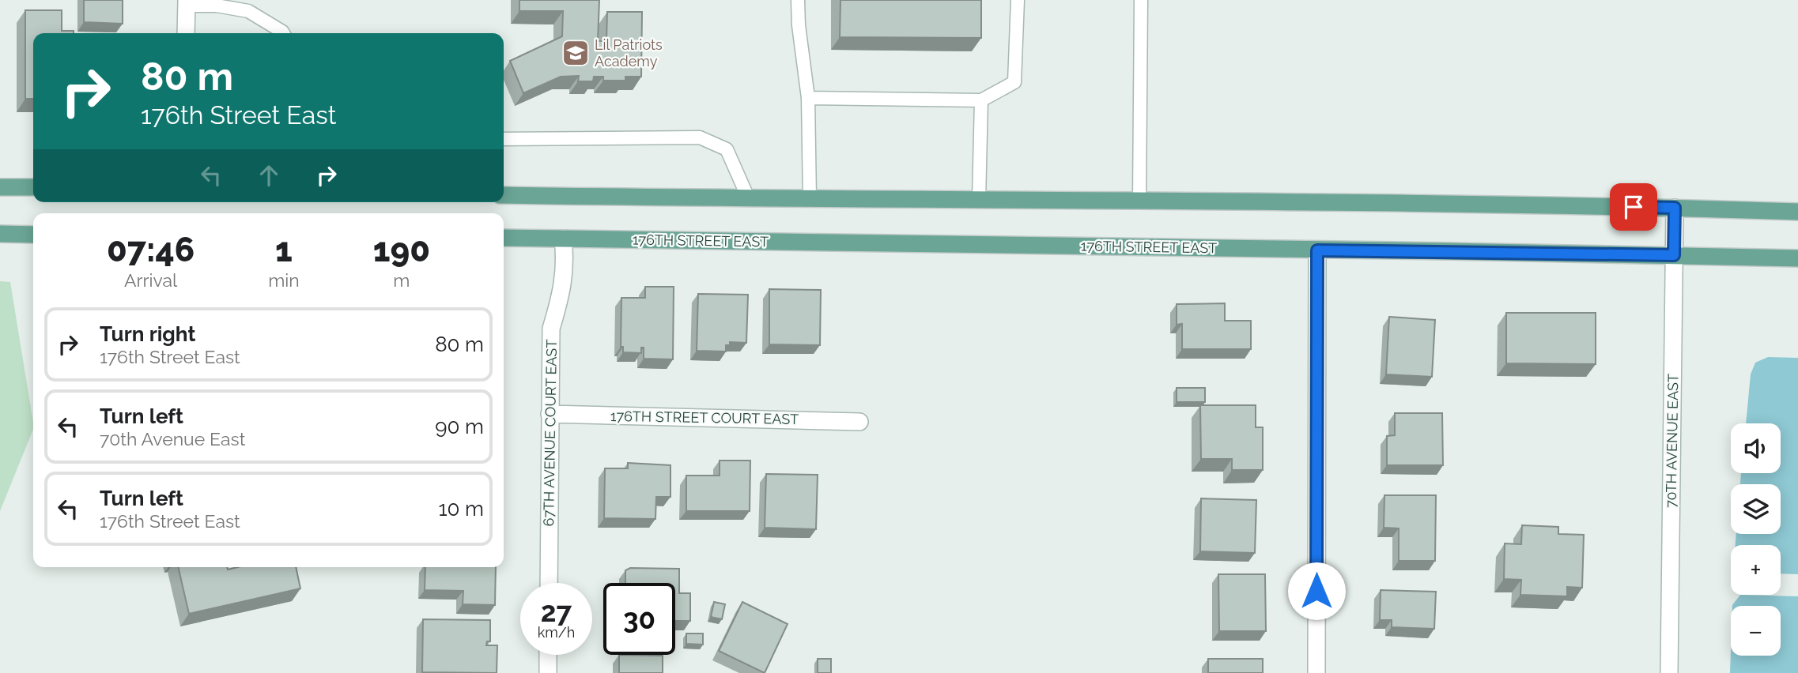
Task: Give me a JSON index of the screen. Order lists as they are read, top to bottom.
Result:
{
  "streets": {
    "main road": ["176TH STREET EAST"],
    "street": ["176TH STREET COURT EAST", "67TH AVENUE COURT EAST", "70TH AVENUE EAST"]
  },
  "crossings": [
    ["176TH STREET EAST", "67TH AVENUE COURT EAST"],
    ["176TH STREET EAST", "70TH AVENUE EAST"],
    ["176TH STREET COURT EAST", "67TH AVENUE COURT EAST"]
  ],
  "places": {
    "school or university": ["Lil Patriots Academy"]
  },
  "page": {
    "turn": ["80 m", "176th Street East"],
    "eta": [
      "07:46",
      "Arrival",
      "1",
      "min",
      "190",
      "m"
    ],
    "list": [
      {
        "name": "Turn right",
        "note": "176th Street East",
        "value": "80 m"
      },
      {
        "name": "Turn left",
        "note": "70th Avenue East",
        "value": "90 m"
      },
      {
        "name": "Turn left",
        "note": "176th Street East",
        "value": "10 m"
      }
    ],
    "map_buttons": ["+", "−"],
    "speed": "27 km/h",
    "limit": "30"
  }
}
